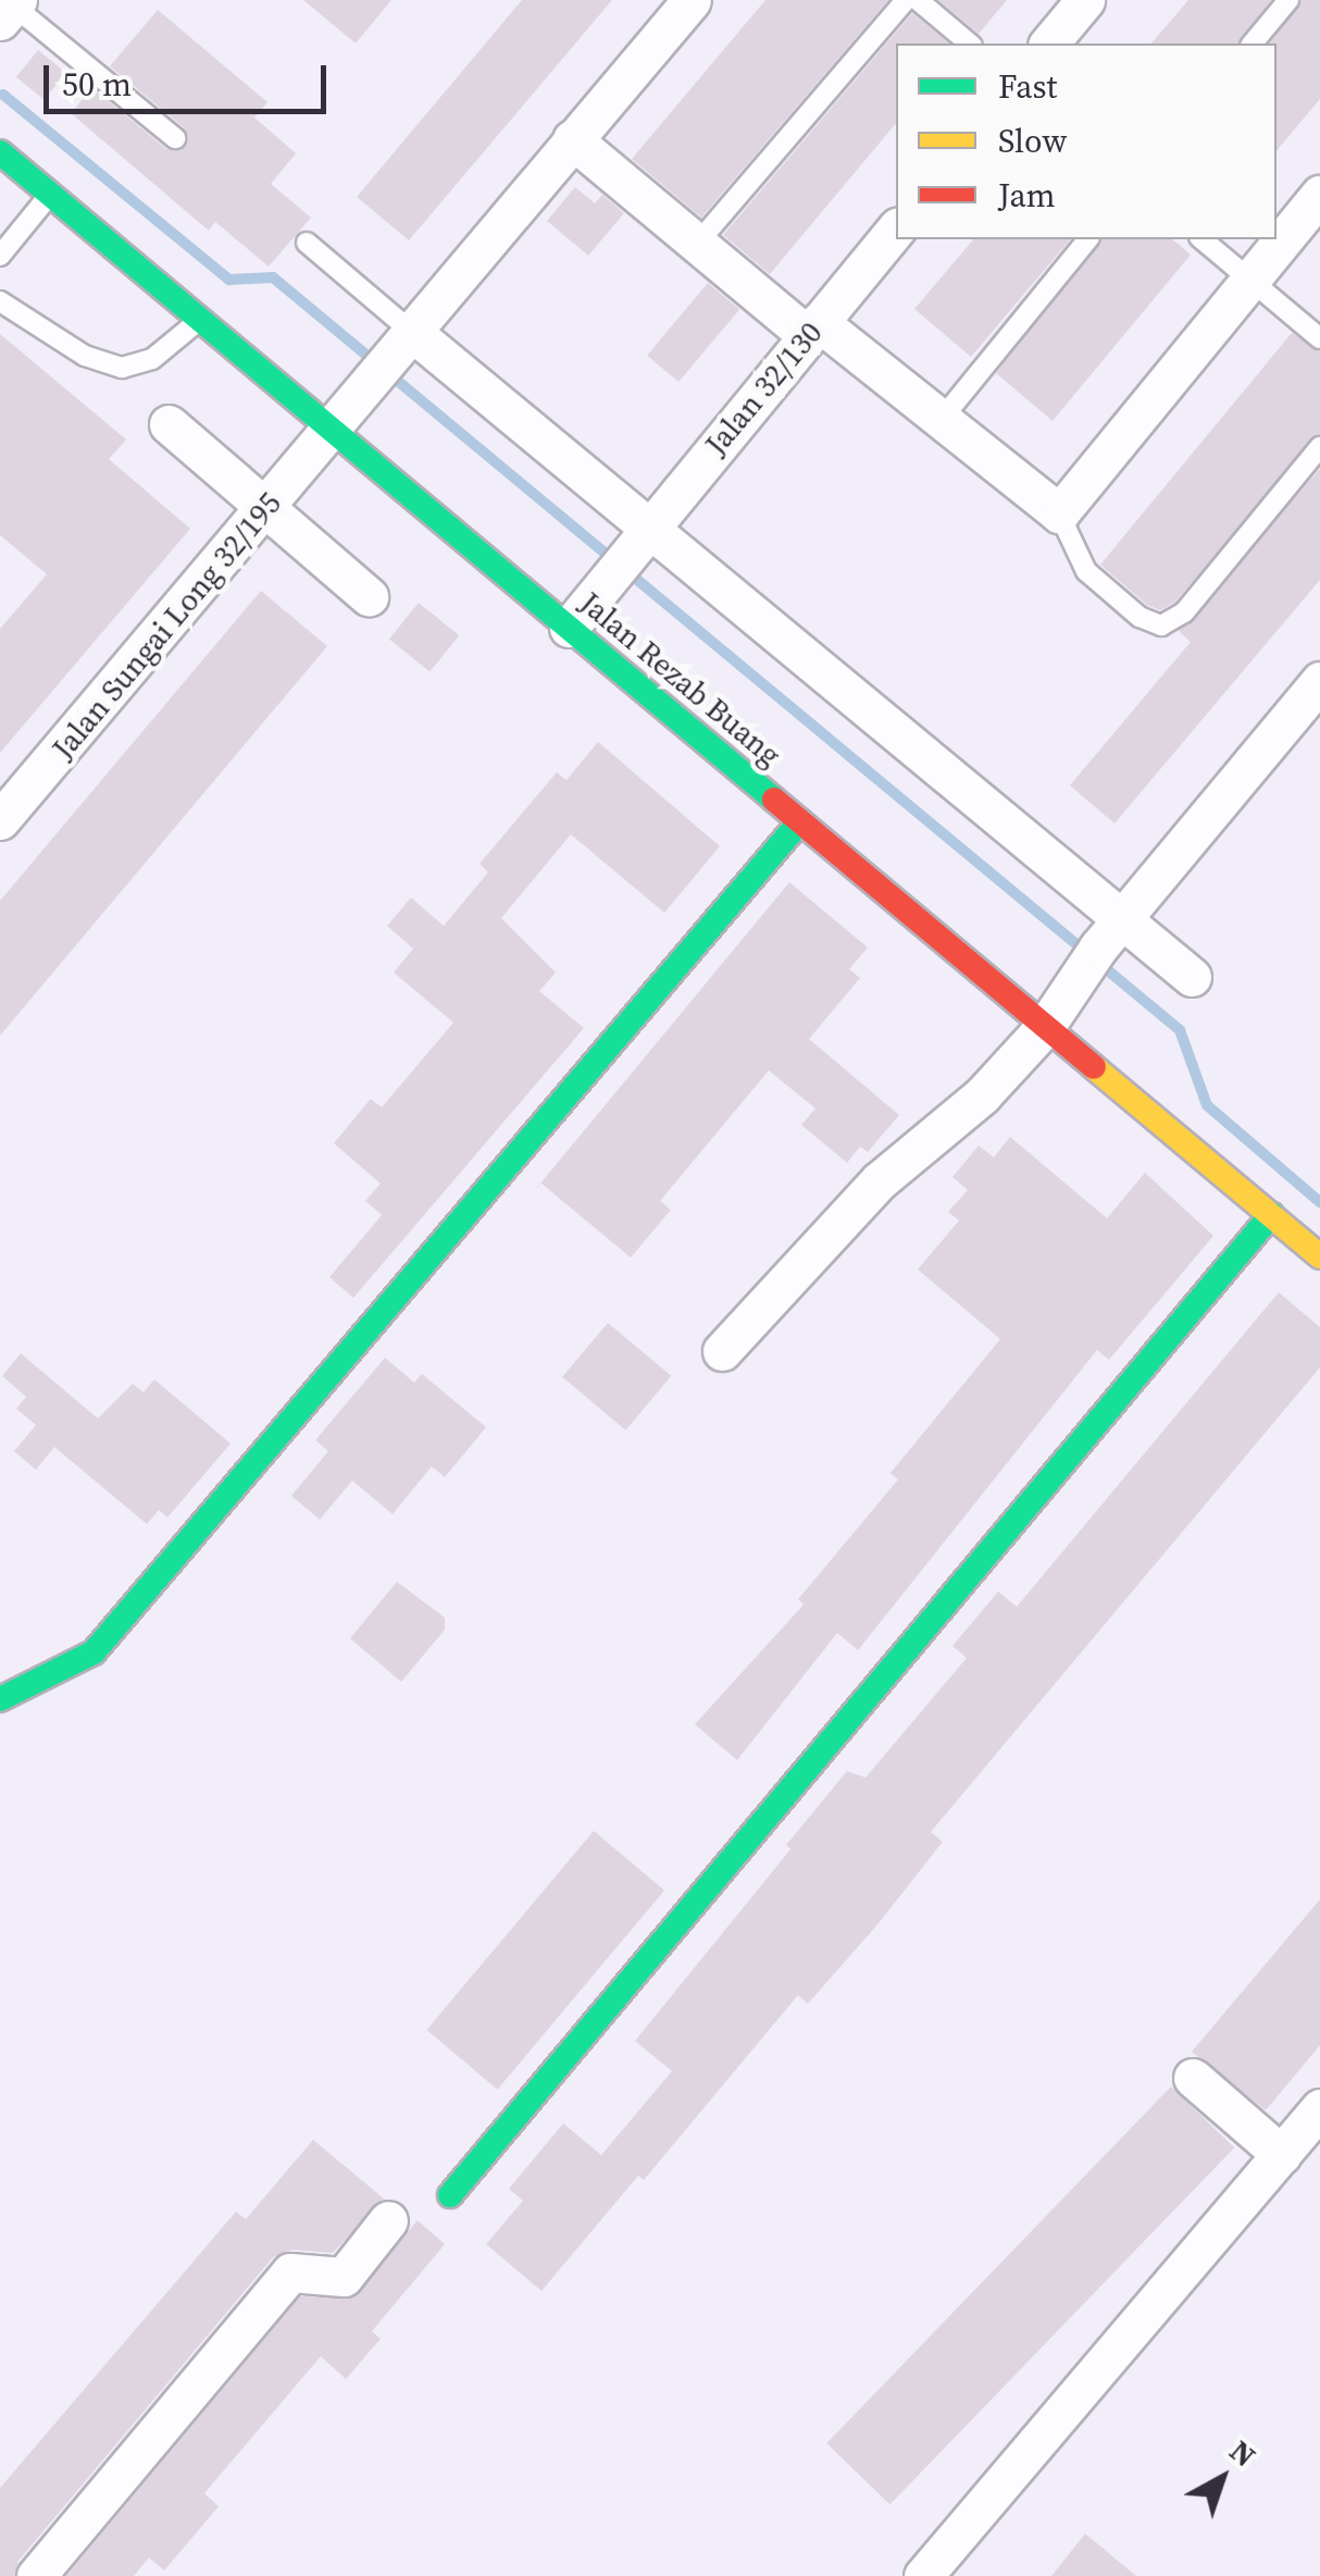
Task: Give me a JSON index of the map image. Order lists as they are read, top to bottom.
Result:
{
  "streets": {
    "street": ["Jalan 32/130", "Jalan Sungai Long 32/195", "Jalan Rezab Buang"]
  },
  "crossings": [
    ["Jalan 32/130", "Jalan Rezab Buang"],
    ["Jalan Sungai Long 32/195", "Jalan Rezab Buang"]
  ],
  "legend": ["Fast", "Slow", "Jam"],
  "scale_bar": "50 m",
  "north": "top right"
}
